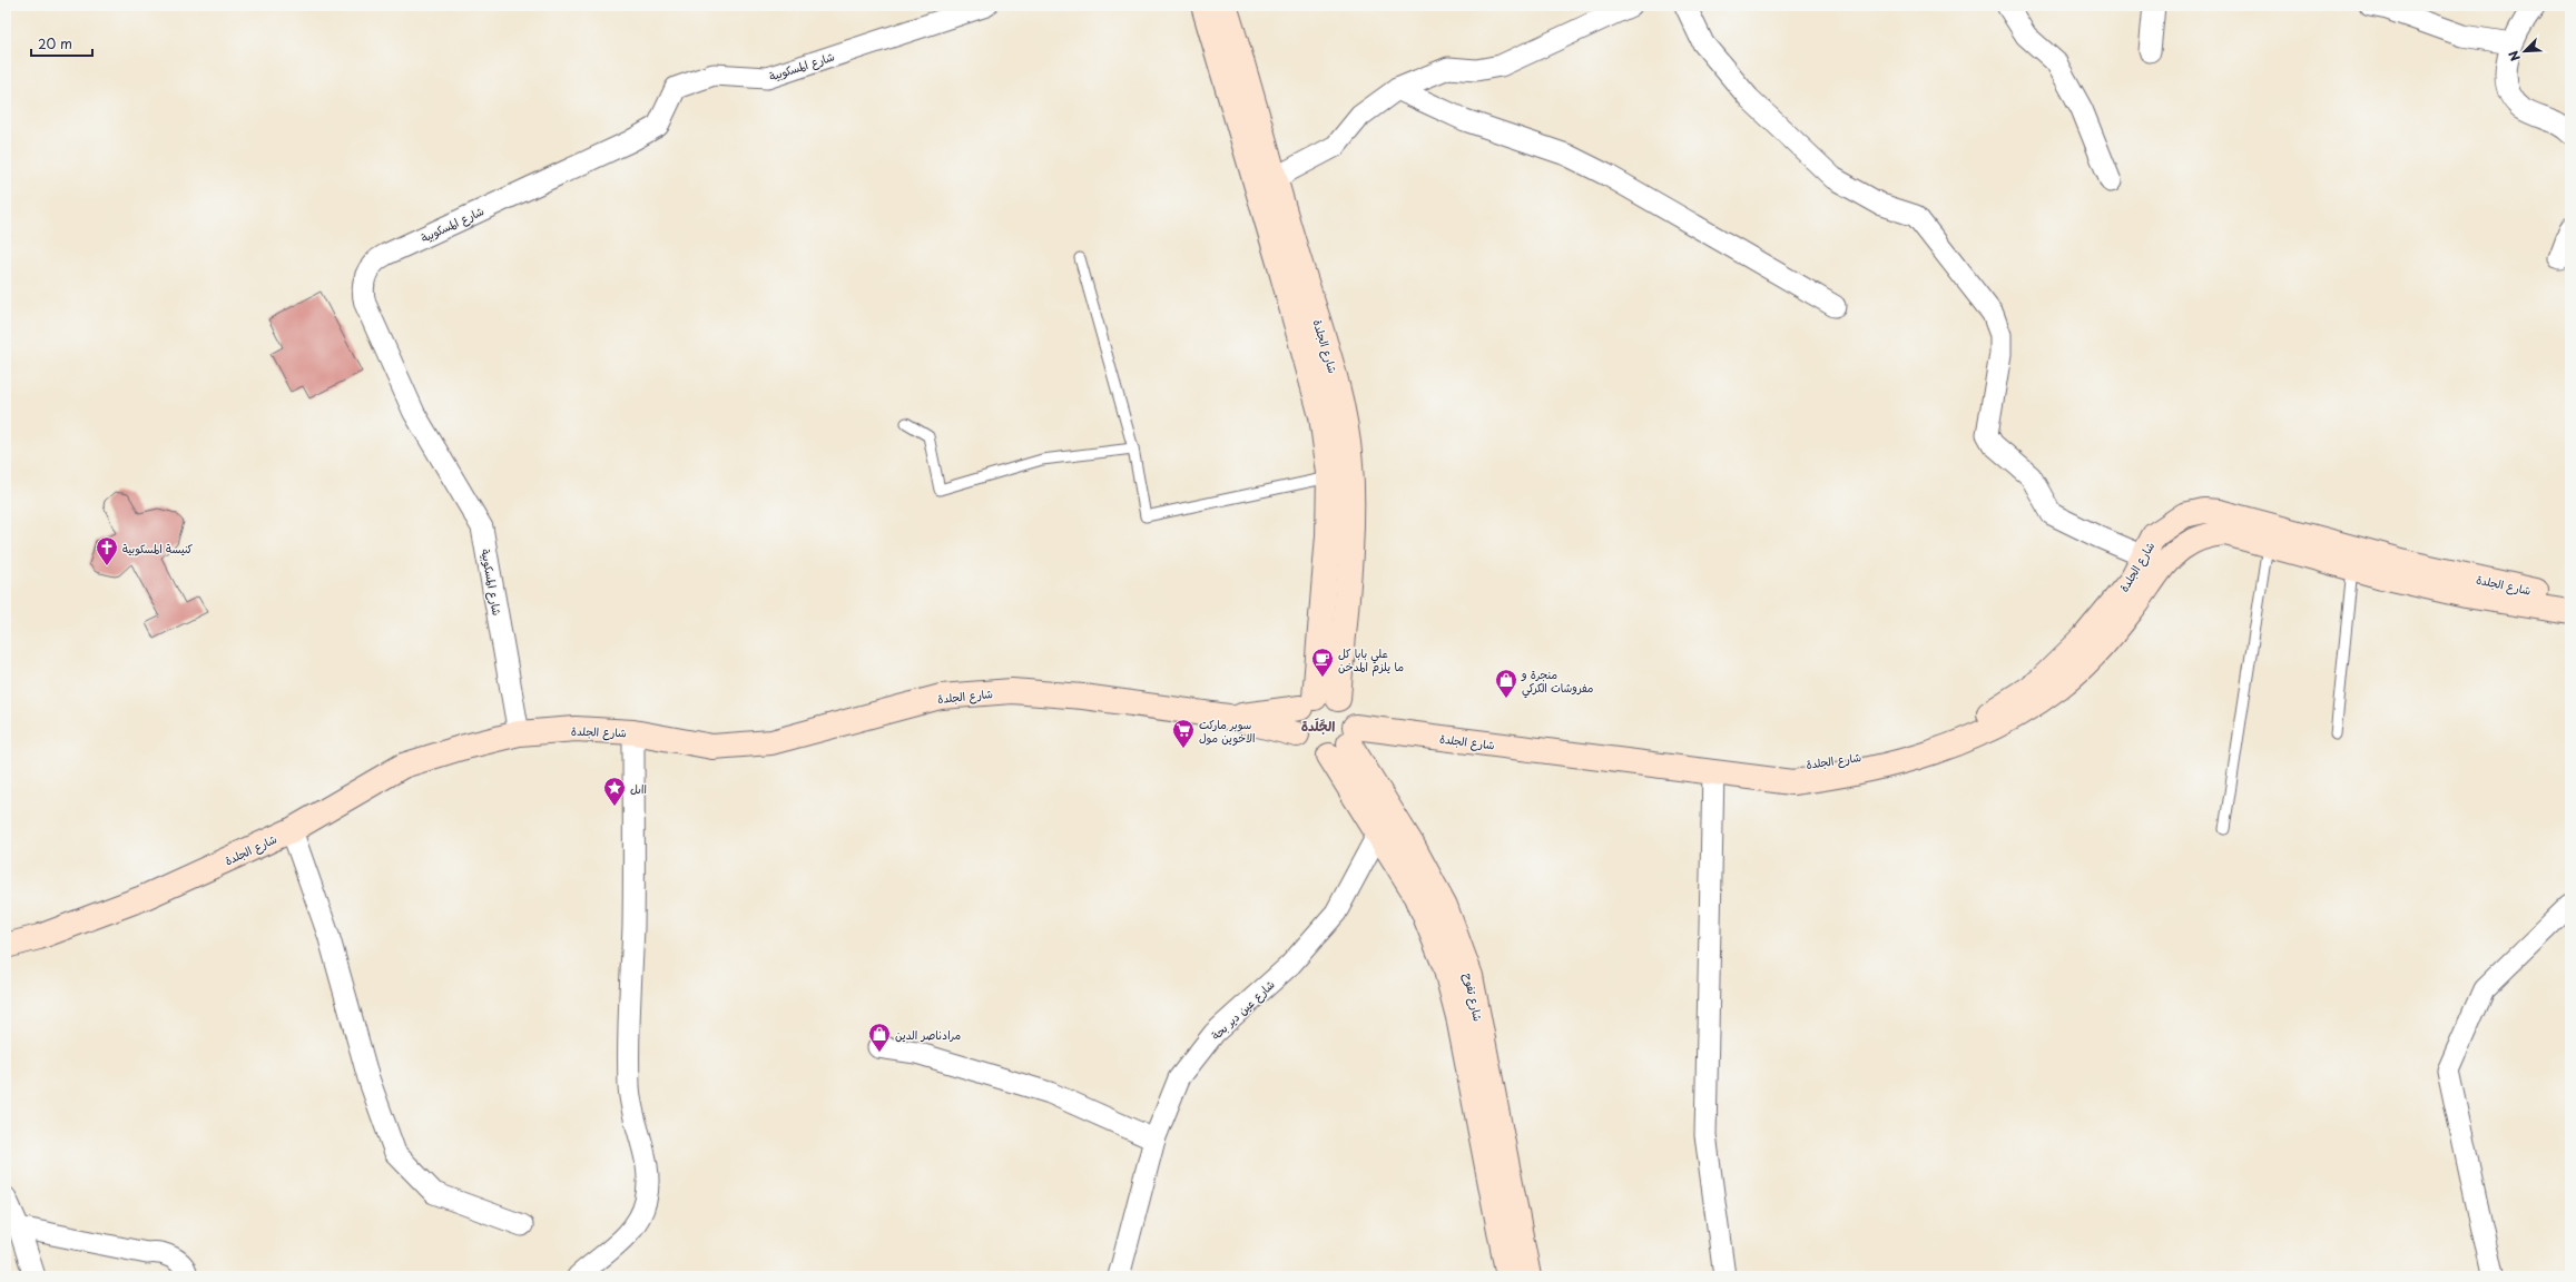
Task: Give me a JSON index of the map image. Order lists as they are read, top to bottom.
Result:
{
  "streets": {
    "street": [
      "شارع المسكوبية",
      "شارع الجلدة",
      "شارع تفوح",
      "شارع عين دير بحة"
    ]
  },
  "crossings": [
    ["شارع المسكوبية", "شارع الجلدة"],
    ["شارع الجلدة", "شارع تفوح"],
    ["شارع تفوح", "شارع عين دير بحة"]
  ],
  "districts": ["الجًلَدة"],
  "places": {
    "church": ["كنيسة المسكوبية"],
    "cafe": ["علي بابا كل ما يلزم المدخن"],
    "shop": ["منجرة و مفروشات الكركي", "مرادناصر الدين"],
    "supermarket": ["سوبر ماركت الاخوين مول"],
    "place": ["ااىل"]
  },
  "scale_bar": "20 m",
  "north": "bottom left"
}
